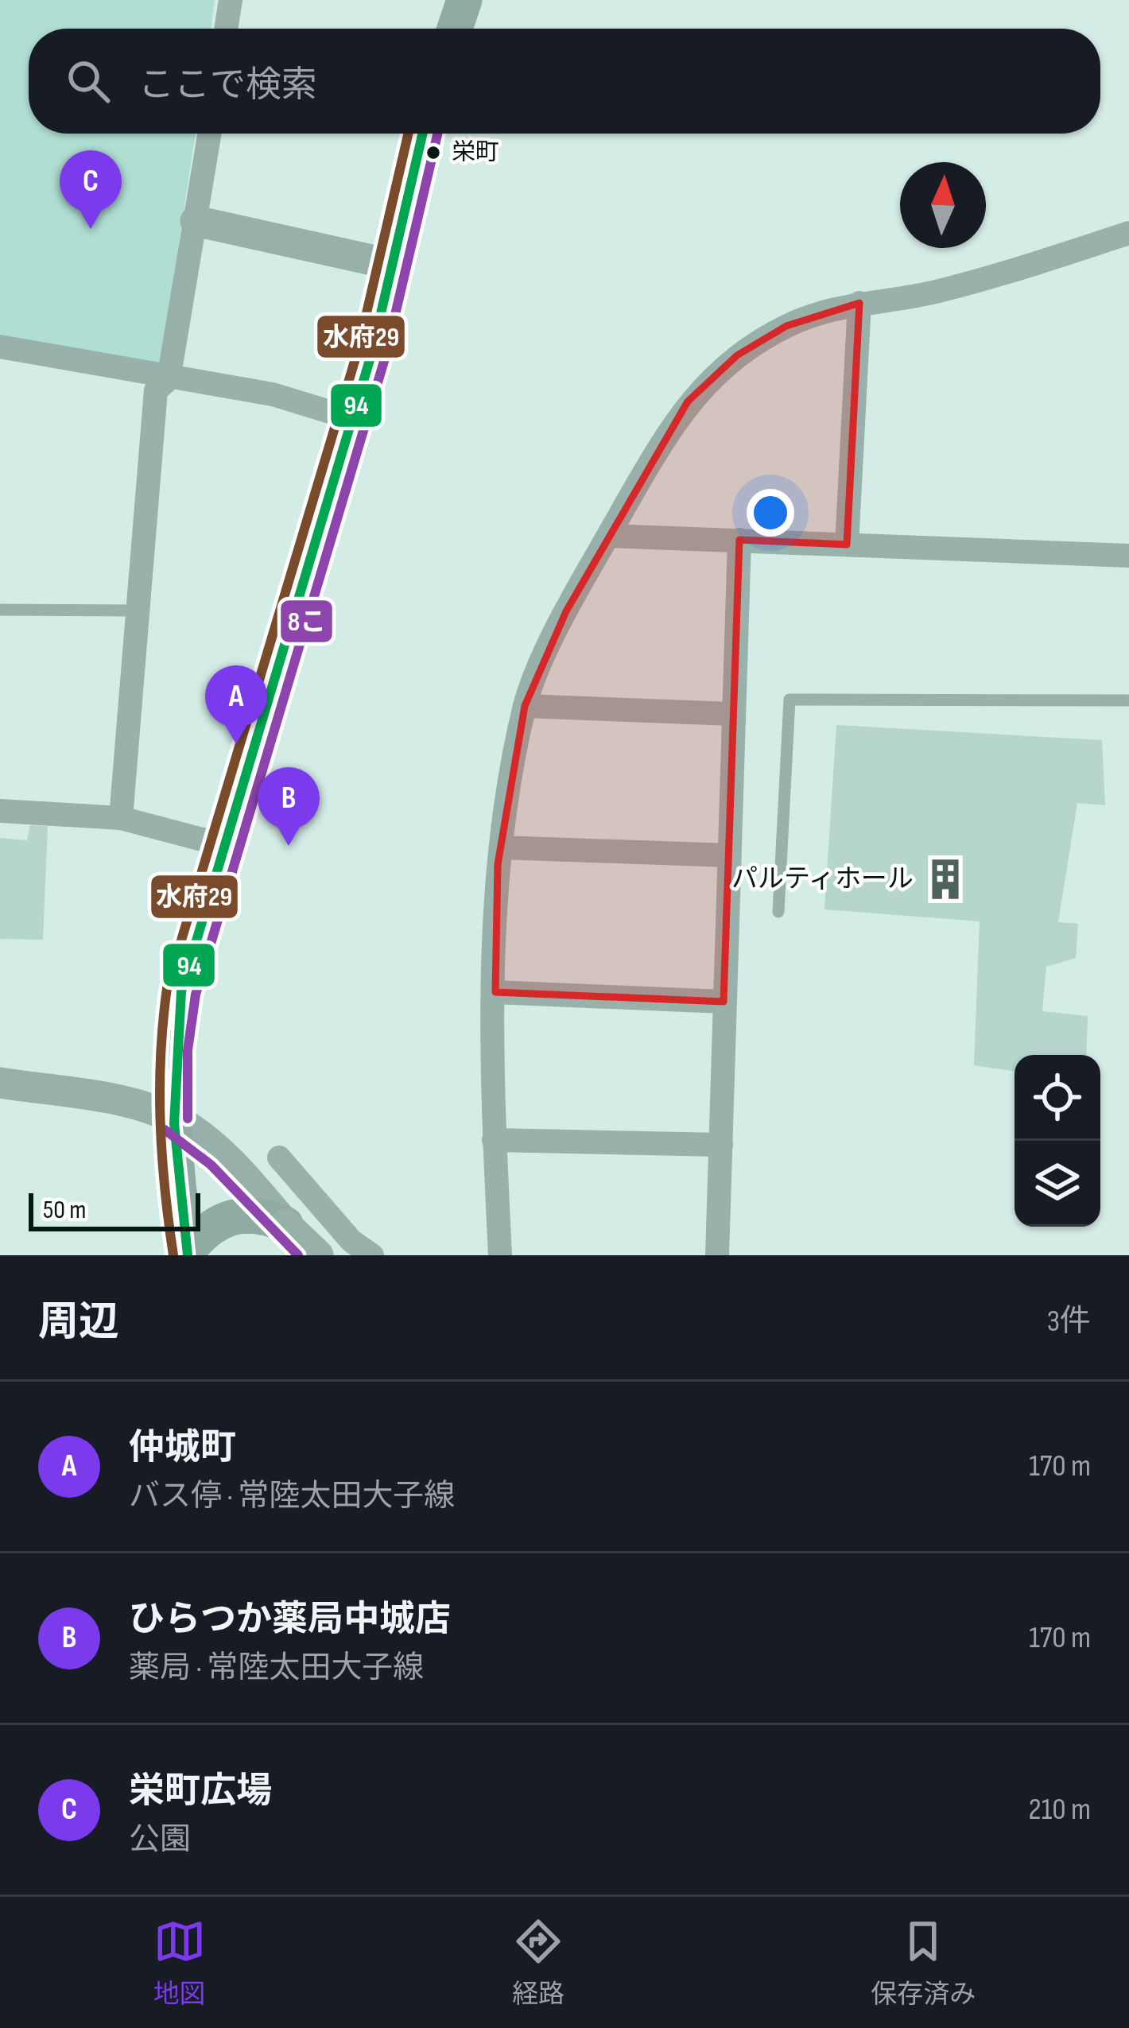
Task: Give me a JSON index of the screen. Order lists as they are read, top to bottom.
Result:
{
  "places": {
    "other": ["栄町"],
    "building": ["パルティホール"]
  },
  "lines": ["transit line 94", "transit line 8こ", "transit line 水府29"],
  "scale_bar": "50 m",
  "north": "top",
  "page": {
    "search": "ここで検索",
    "pins": ["C", "A", "B"],
    "scale": "50 m",
    "heading": ["周辺", "3件"],
    "list": [
      {
        "mark": "A",
        "name": "仲城町",
        "note": "バス停 · 常陸太田大子線",
        "value": "170 m"
      },
      {
        "mark": "B",
        "name": "ひらつか薬局中城店",
        "note": "薬局 · 常陸太田大子線",
        "value": "170 m"
      },
      {
        "mark": "C",
        "name": "栄町広場",
        "note": "公園",
        "value": "210 m"
      }
    ],
    "nav": ["地図", "経路", "保存済み"]
  }
}
